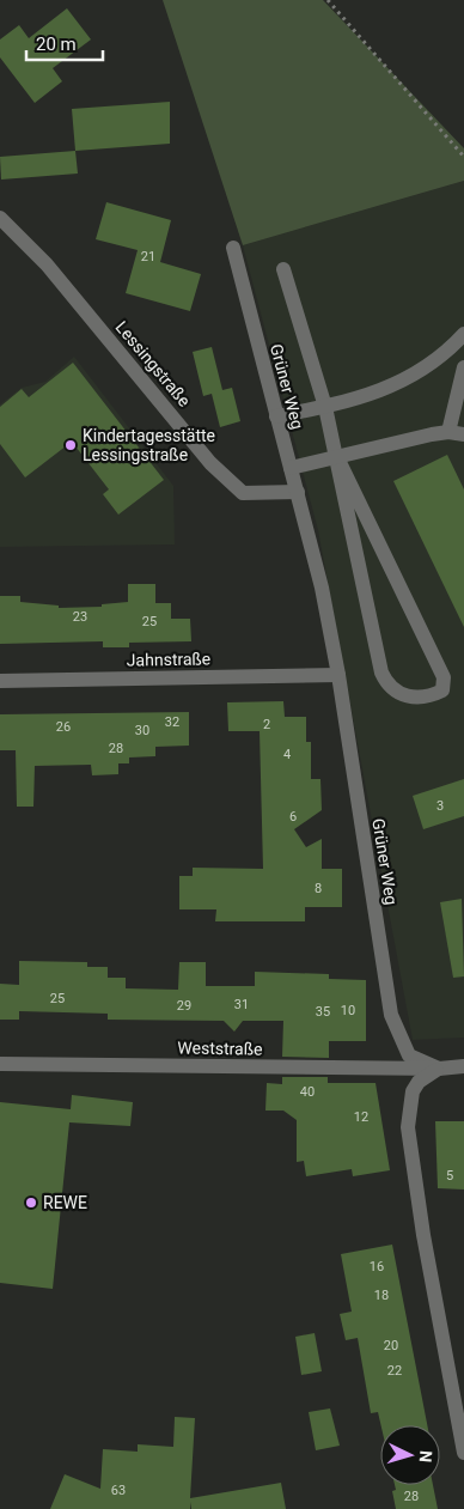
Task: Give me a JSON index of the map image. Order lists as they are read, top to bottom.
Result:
{
  "streets": {
    "street": [
      "Lessingstraße",
      "Grüner Weg",
      "Jahnstraße",
      "Weststraße"
    ]
  },
  "crossings": [
    ["Lessingstraße", "Grüner Weg"],
    ["Grüner Weg", "Jahnstraße"],
    ["Grüner Weg", "Weststraße"]
  ],
  "places": ["Kindertagesstätte Lessingstraße", "REWE"],
  "house_numbers": [
    "21",
    "23",
    "25",
    "32",
    "2",
    "26",
    "30",
    "28",
    "4",
    "3",
    "6",
    "8",
    "25",
    "31",
    "29",
    "10",
    "35",
    "40",
    "12",
    "5",
    "16",
    "18",
    "20",
    "22",
    "63",
    "28"
  ],
  "scale_bar": "20 m",
  "north": "right"
}
